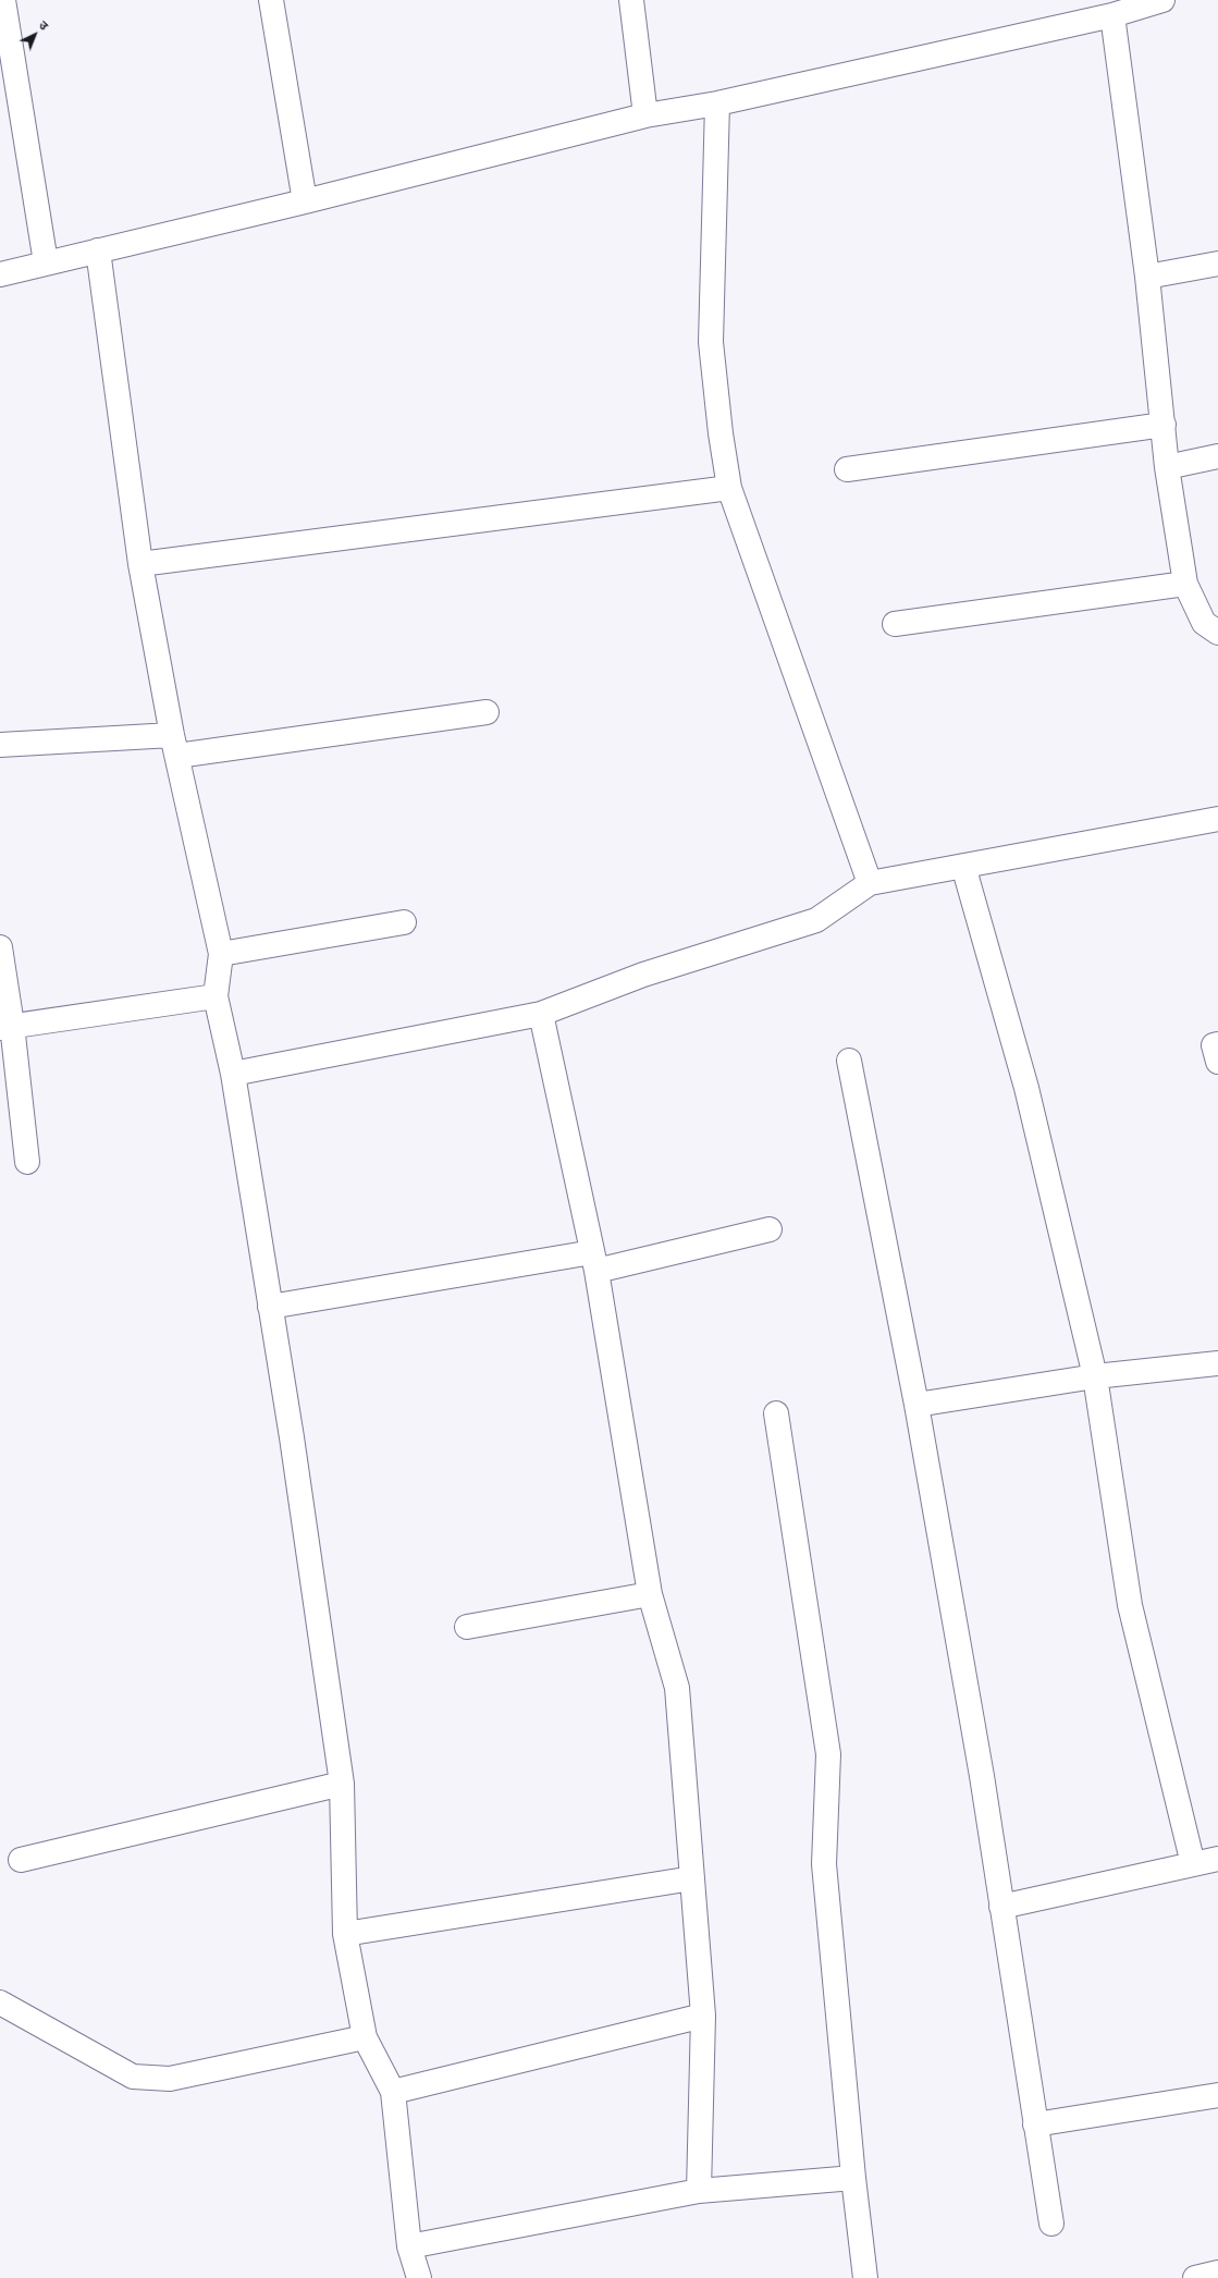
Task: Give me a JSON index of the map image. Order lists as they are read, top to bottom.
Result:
{
  "north": "top right"
}
